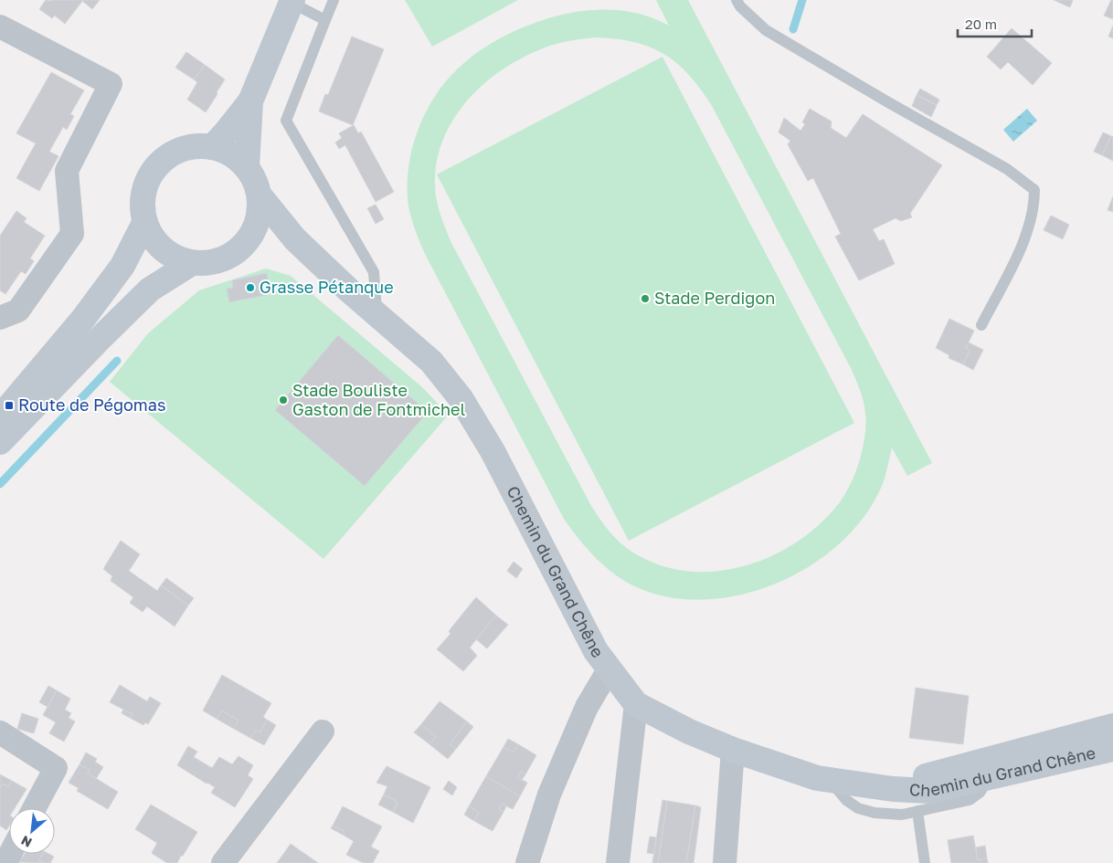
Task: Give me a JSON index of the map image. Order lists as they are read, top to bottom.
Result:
{
  "streets": {
    "main road": ["Chemin du Grand Chêne"]
  },
  "places": {
    "other": ["Grasse Pétanque", "Stade Perdigon", "Stade Bouliste Gaston de Fontmichel"],
    "transit": ["Route de Pégomas"]
  },
  "scale_bar": "20 m",
  "north": "bottom left"
}
